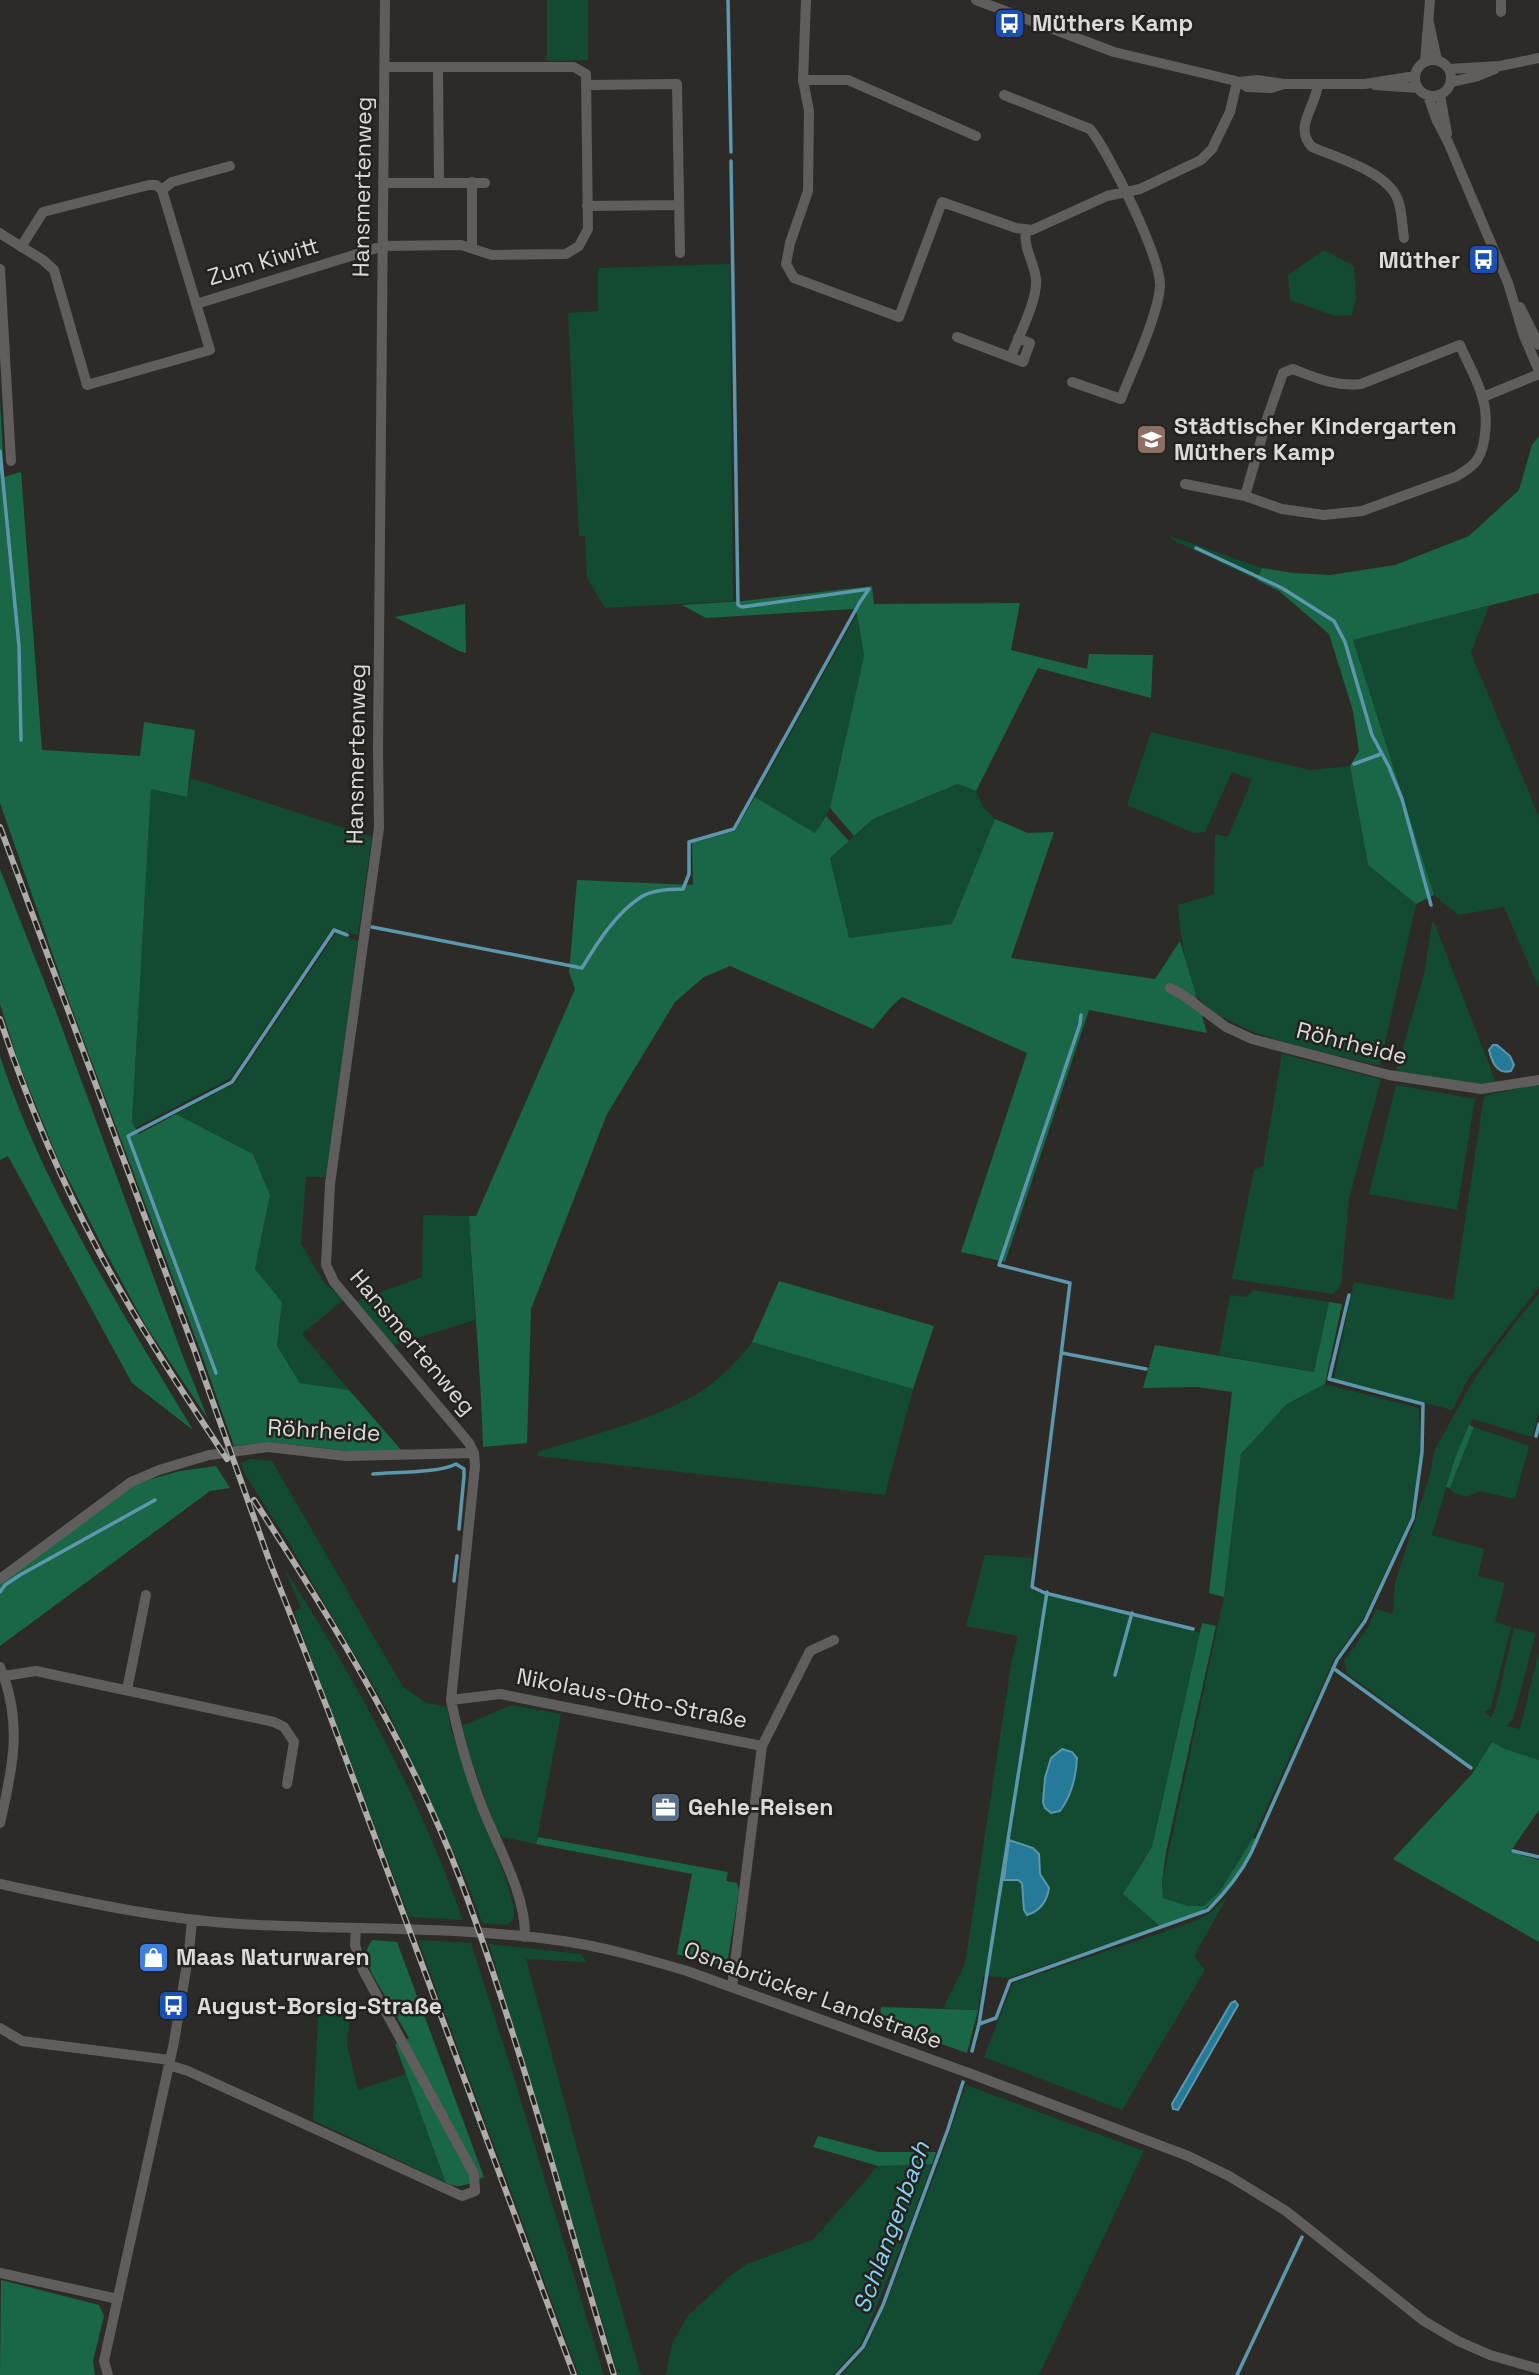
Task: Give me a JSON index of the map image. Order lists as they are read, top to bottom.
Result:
{
  "streets": {
    "street": [
      "Hansmertenweg",
      "Zum Kiwitt",
      "Röhrheide",
      "Nikolaus-Otto-Straße",
      "Osnabrücker Landstraße"
    ]
  },
  "crossings": [
    ["Hansmertenweg", "Zum Kiwitt"],
    ["Hansmertenweg", "Röhrheide"],
    ["Nikolaus-Otto-Straße", "Osnabrücker Landstraße"]
  ],
  "water": ["Schlangenbach"],
  "places": {
    "bus stop": ["Müthers Kamp", "Müther", "August-Borsig-Straße"],
    "school or university": ["Städtischer Kindergarten Müthers Kamp"],
    "office": ["Gehle-Reisen"],
    "shop": ["Maas Naturwaren"]
  }
}
